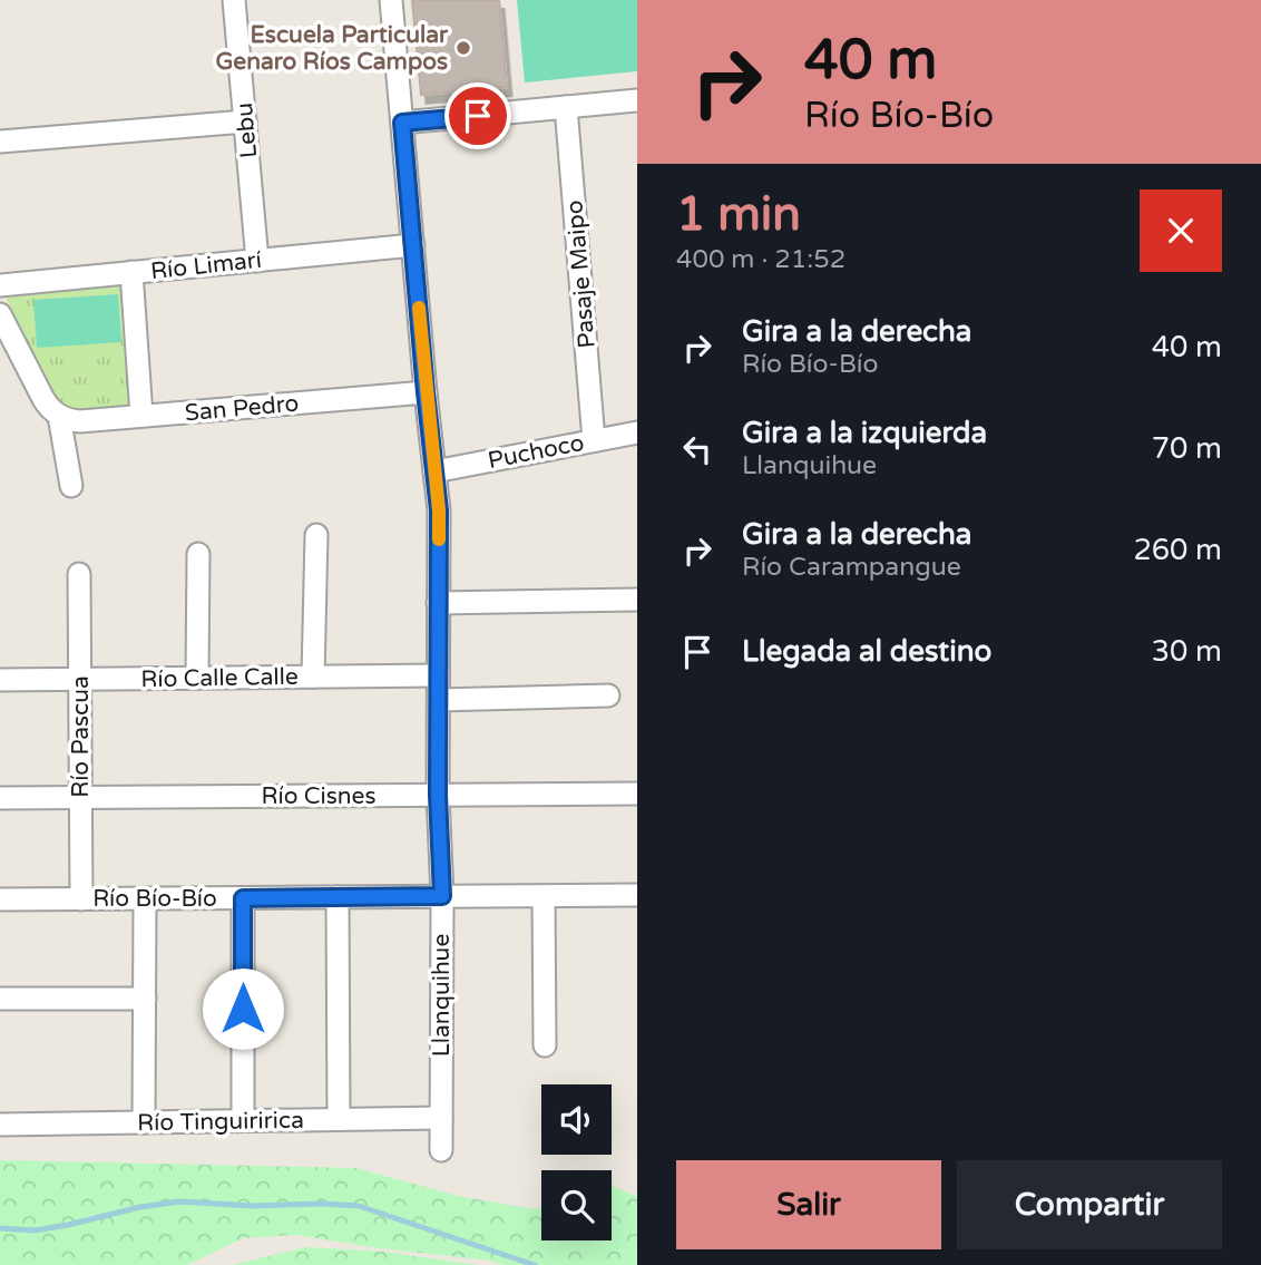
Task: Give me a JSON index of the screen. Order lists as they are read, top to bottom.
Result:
{
  "streets": {
    "street": [
      "Lebu",
      "Río Limarí",
      "Pasaje Maipo",
      "San Pedro",
      "Puchoco",
      "Río Calle Calle",
      "Río Pascua",
      "Río Cisnes",
      "Río Bío-Bío",
      "Llanquihue",
      "Río Tinguiririca"
    ]
  },
  "crossings": [
    ["Lebu", "Río Limarí"],
    ["Río Limarí", "Llanquihue"],
    ["Pasaje Maipo", "Puchoco"],
    ["San Pedro", "Llanquihue"],
    ["Puchoco", "Llanquihue"],
    ["Río Calle Calle", "Río Pascua"],
    ["Río Calle Calle", "Llanquihue"],
    ["Río Pascua", "Río Cisnes"],
    ["Río Pascua", "Río Bío-Bío"],
    ["Río Cisnes", "Llanquihue"],
    ["Río Bío-Bío", "Llanquihue"],
    ["Llanquihue", "Río Tinguiririca"]
  ],
  "places": ["Escuela Particular Genaro Ríos Campos"],
  "page": {
    "turn": ["40 m", "Río Bío-Bío"],
    "heading": ["1 min", "400 m · 21:52"],
    "list": [
      {
        "name": "Gira a la derecha",
        "note": "Río Bío-Bío",
        "value": "40 m"
      },
      {
        "name": "Gira a la izquierda",
        "note": "Llanquihue",
        "value": "70 m"
      },
      {
        "name": "Gira a la derecha",
        "note": "Río Carampangue",
        "value": "260 m"
      },
      {
        "name": "Llegada al destino",
        "value": "30 m"
      }
    ],
    "buttons": ["Salir", "Compartir"]
  }
}
